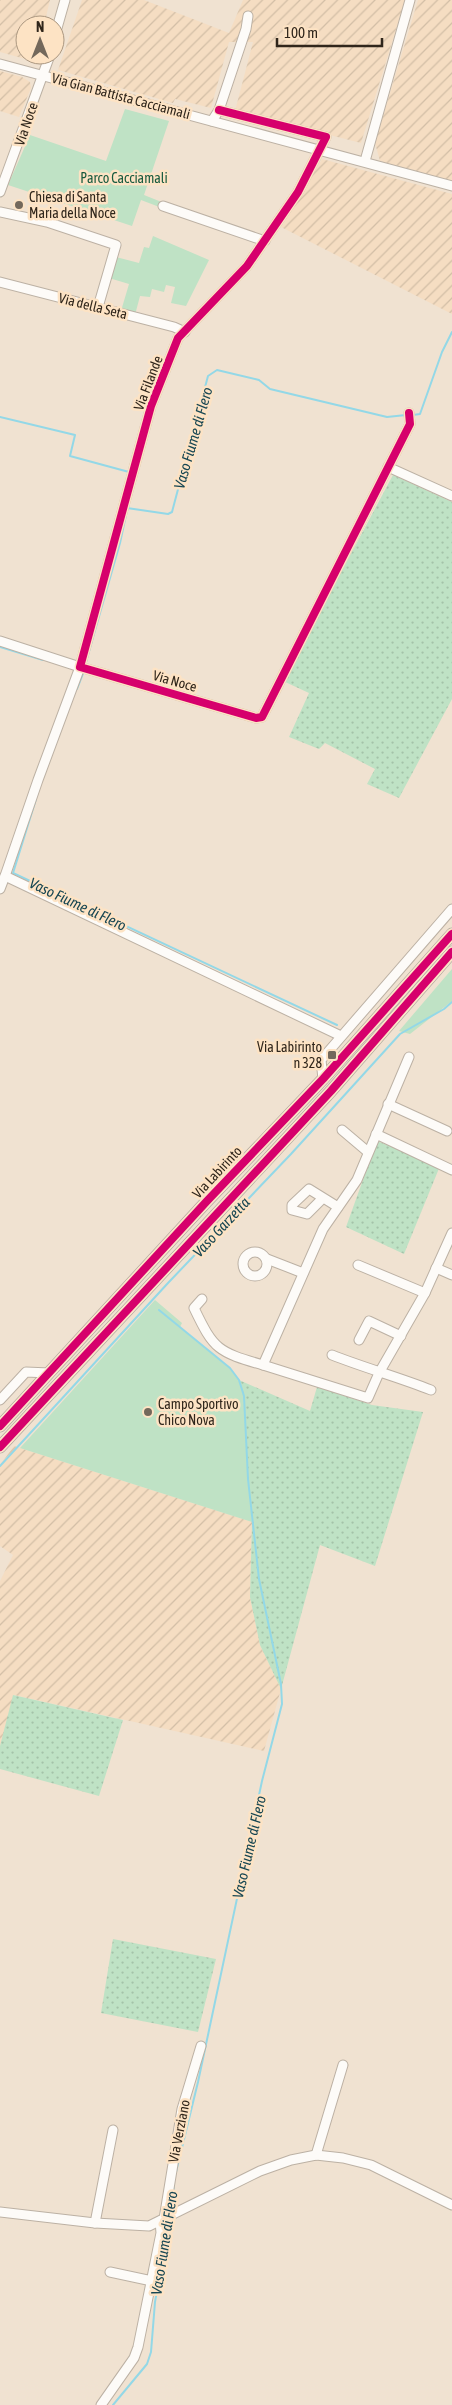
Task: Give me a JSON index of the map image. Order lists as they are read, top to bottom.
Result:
{
  "streets": {
    "street": [
      "Via Gian Battista Cacciamali",
      "Via Noce",
      "Via della Seta",
      "Via Filande",
      "Via Labirinto",
      "Via Verziano"
    ]
  },
  "crossings": [
    ["Via Gian Battista Cacciamali", "Via Noce"],
    ["Via Gian Battista Cacciamali", "Via Filande"],
    ["Via Noce", "Via Filande"],
    ["Via della Seta", "Via Filande"]
  ],
  "water": ["Vaso Fiume di Flero", "Vaso Garzetta"],
  "parks": ["Parco Cacciamali"],
  "places": {
    "other": ["Chiesa di Santa Maria della Noce", "Campo Sportivo Chico Nova"],
    "transit": ["Via Labirinto n 328"]
  },
  "scale_bar": "100 m",
  "north": "top"
}
